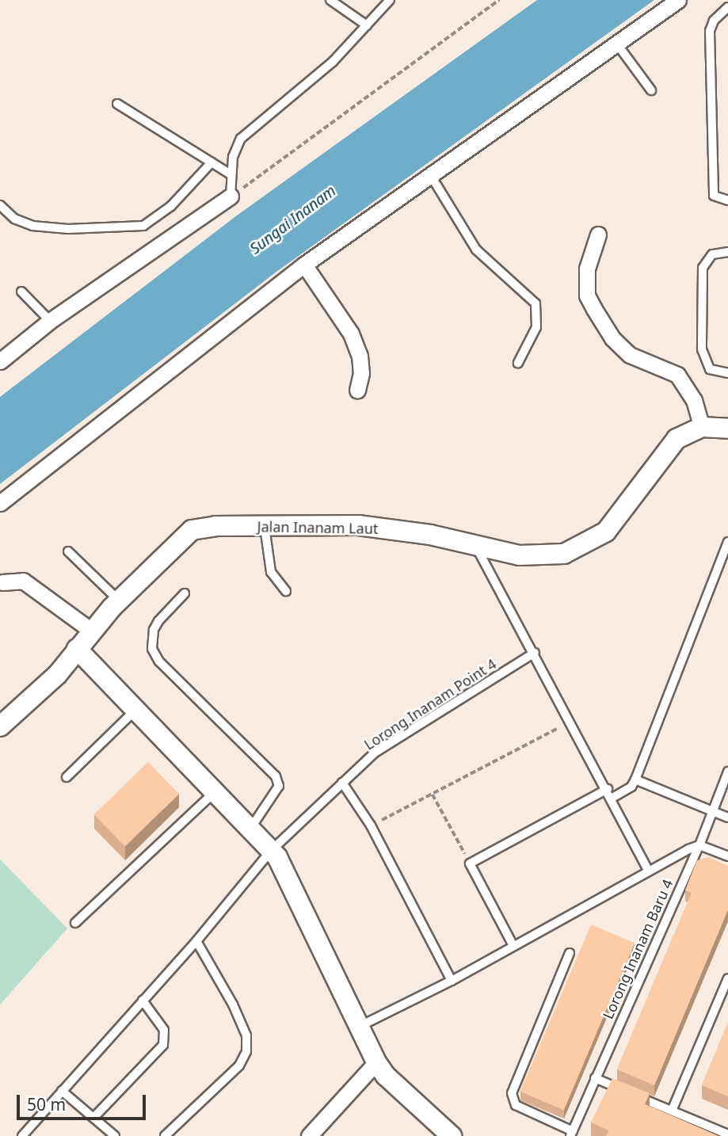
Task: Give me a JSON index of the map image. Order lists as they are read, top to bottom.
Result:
{
  "streets": {
    "street": ["Jalan Inanam Laut"],
    "lane": ["Lorong Inanam Point 4", "Lorong Inanam Baru 4"]
  },
  "water": ["Sungai Inanam"],
  "scale_bar": "50 m"
}
